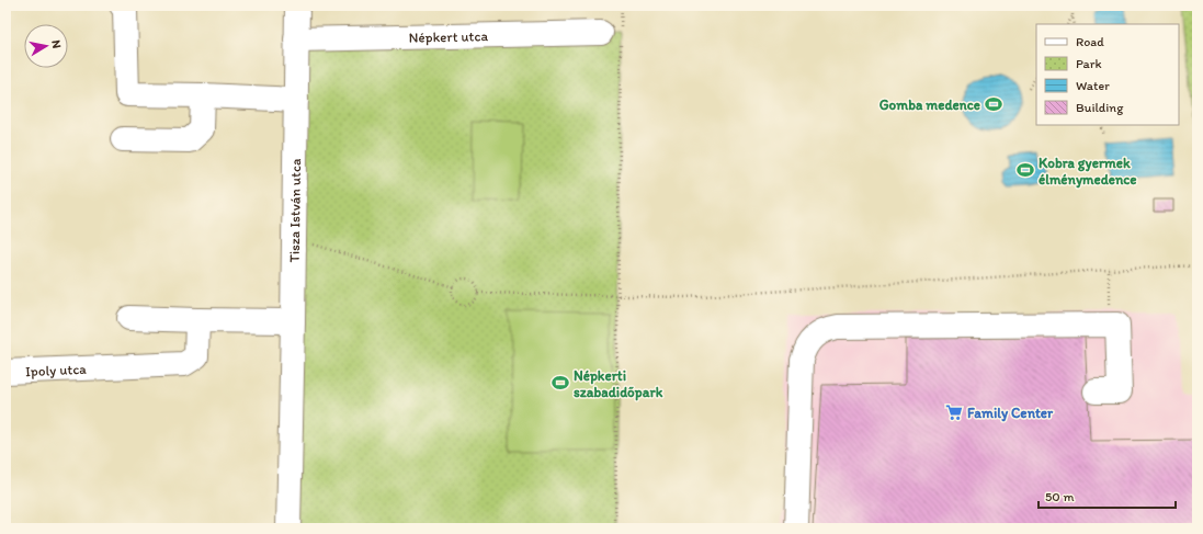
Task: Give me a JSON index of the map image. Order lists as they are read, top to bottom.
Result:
{
  "streets": {
    "street": ["Népkert utca", "Tisza István utca", "Ipoly utca"]
  },
  "crossings": [
    ["Népkert utca", "Tisza István utca"]
  ],
  "places": {
    "sports": ["Gomba medence", "Kobra gyermek élménymedence", "Népkerti szabadidőpark"],
    "supermarket": ["Family Center"]
  },
  "legend": [
    "Road",
    "Park",
    "Water",
    "Building"
  ],
  "scale_bar": "50 m",
  "north": "right"
}
